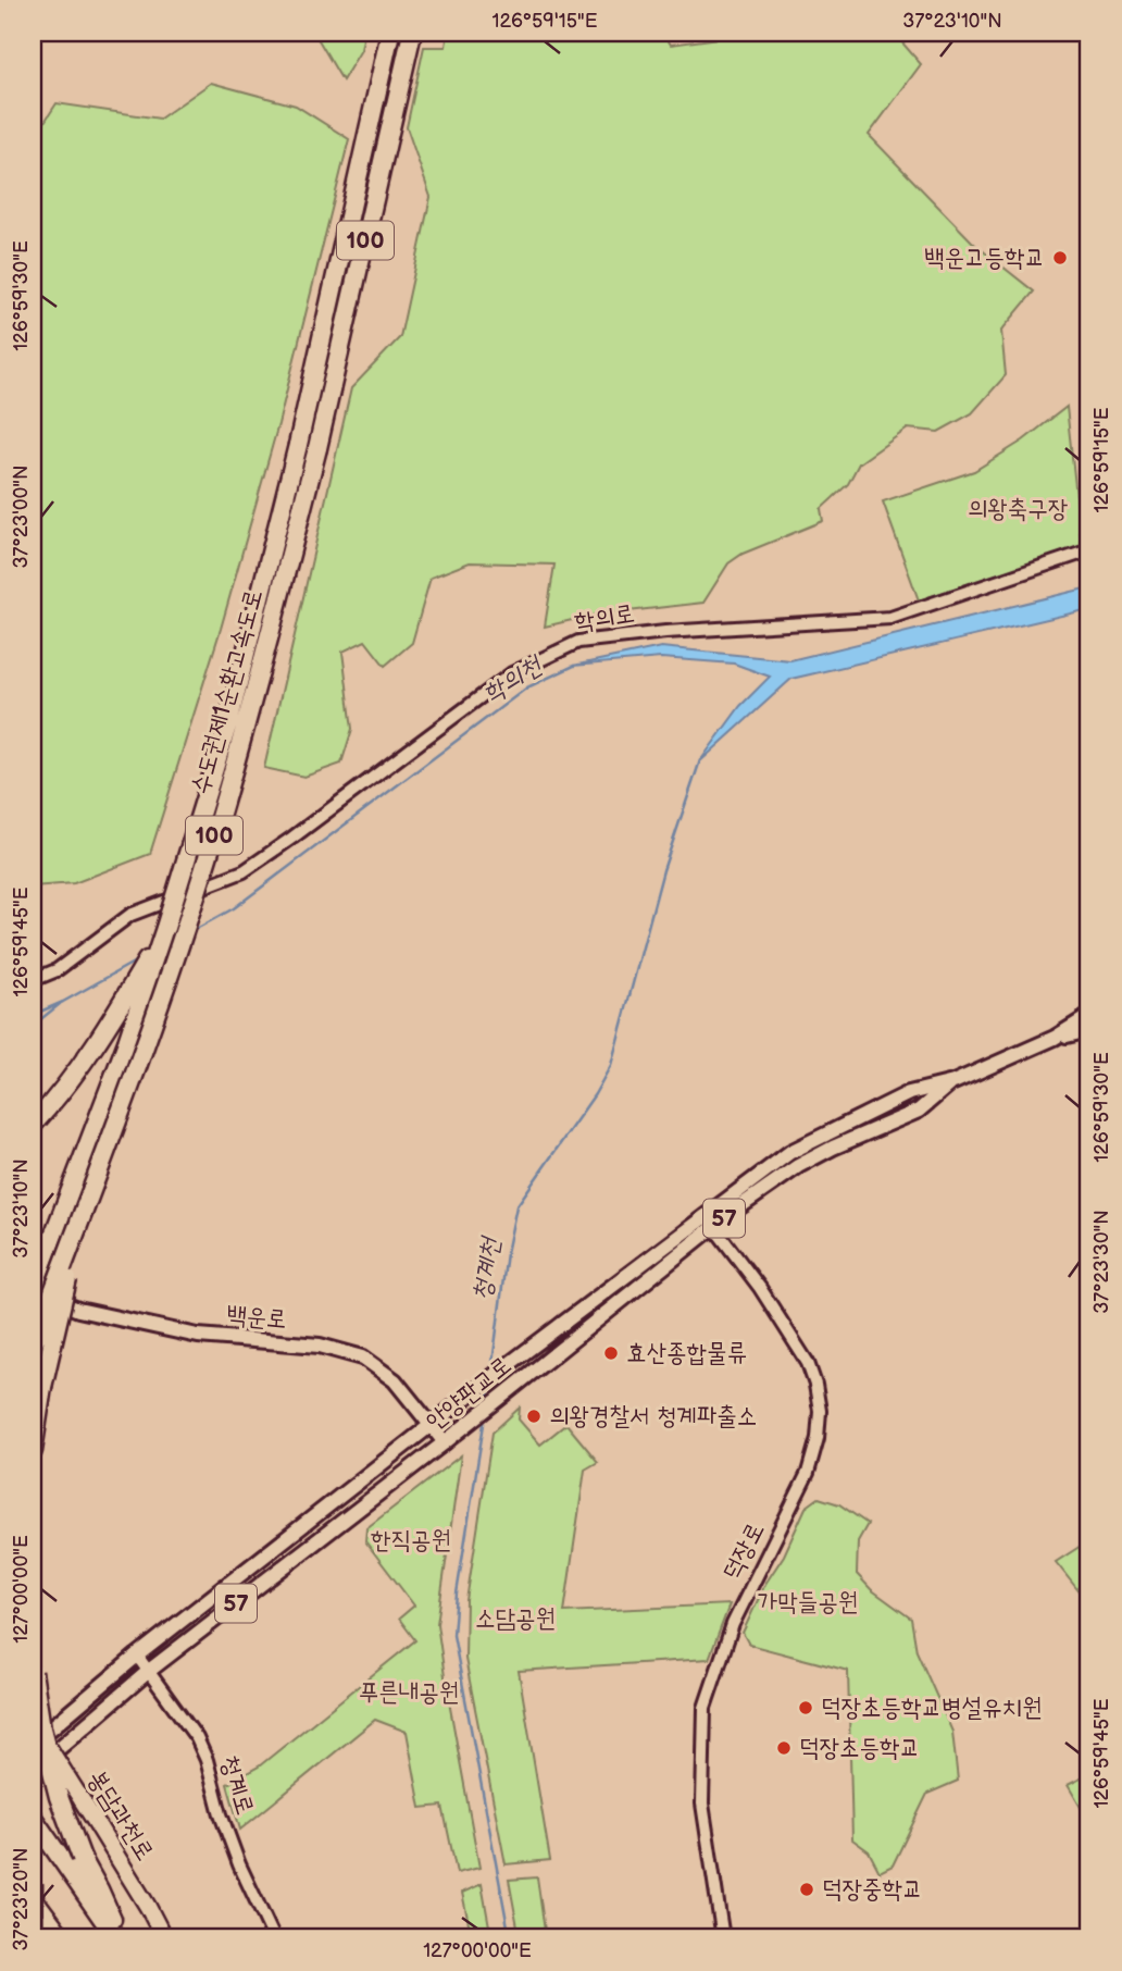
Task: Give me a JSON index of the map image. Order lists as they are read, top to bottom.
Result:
{
  "streets": {
    "highway": ["100", "수도권제1순환고속도로", "봉담과천로"],
    "main road": ["57", "백운로", "안양판교로"],
    "street": ["학의로", "덕장로", "청계로"]
  },
  "crossings": [
    ["수도권제1순환고속도로", "백운로"],
    ["백운로", "안양판교로"],
    ["안양판교로", "덕장로"],
    ["안양판교로", "청계로"]
  ],
  "water": ["학의천", "청계천"],
  "parks": [
    "의왕축구장",
    "한직공원",
    "가막들공원",
    "소담공원",
    "푸른내공원"
  ],
  "places": [
    "백운고등학교",
    "효산종합물류",
    "의왕경찰서 청계파출소",
    "덕장초등학교병설유치원",
    "덕장초등학교",
    "덕장중학교"
  ],
  "coordinates": [
    "126°59'15\"E",
    "37°23'10\"N",
    "126°59'30\"E",
    "37°23'00\"N",
    "126°59'45\"E",
    "37°23'30\"N",
    "127°00'00\"E",
    "37°23'20\"N"
  ]
}
